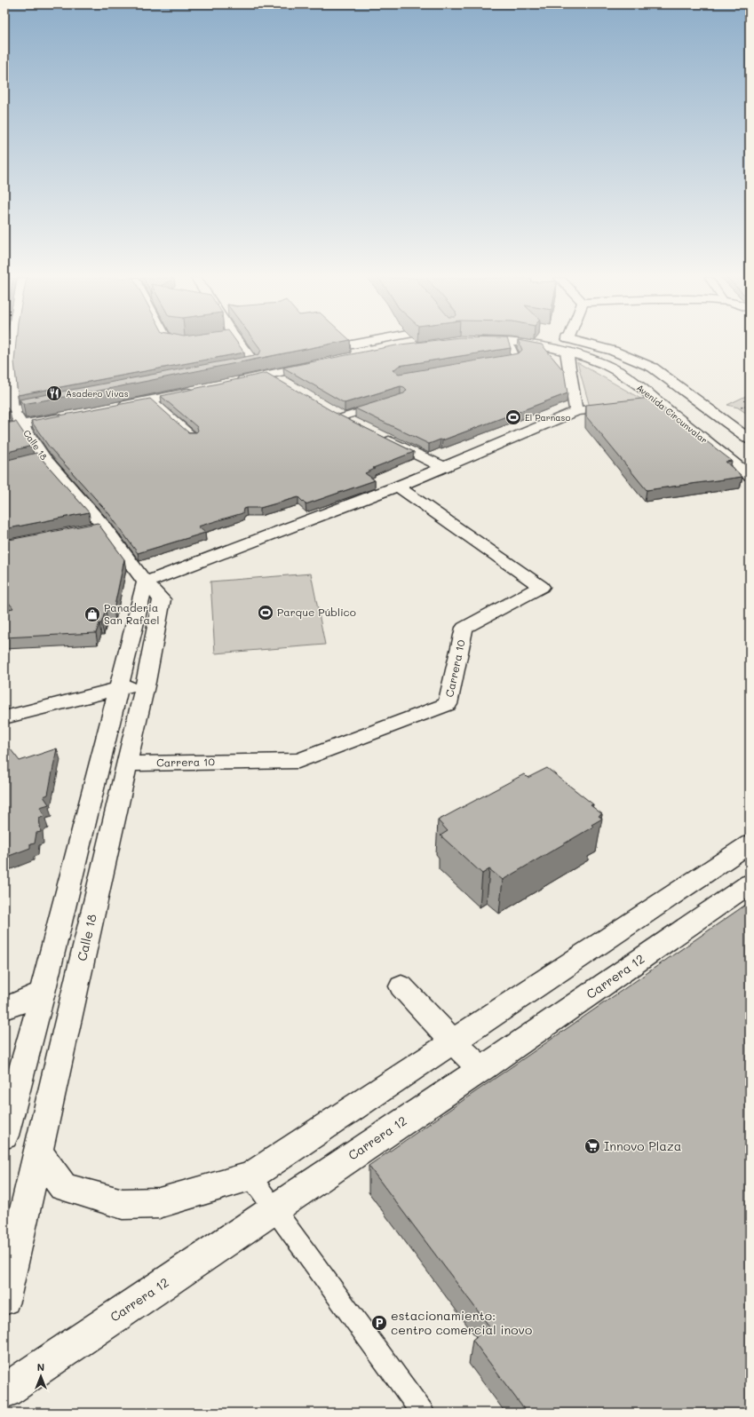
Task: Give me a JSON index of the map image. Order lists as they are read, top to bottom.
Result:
{
  "streets": {
    "street": [
      "Avenida Circunvalar",
      "Calle 18",
      "Carrera 10",
      "Carrera 12"
    ]
  },
  "crossings": [
    ["Calle 18", "Carrera 10"]
  ],
  "places": {
    "restaurant": ["Asadero Vivas"],
    "sports": ["El Parnaso", "Parque Público"],
    "shop": ["Panaderia San Rafael"],
    "supermarket": ["Innovo Plaza"],
    "parking": ["estacionamiento: centro comercial inovo"]
  },
  "north": "top"
}
